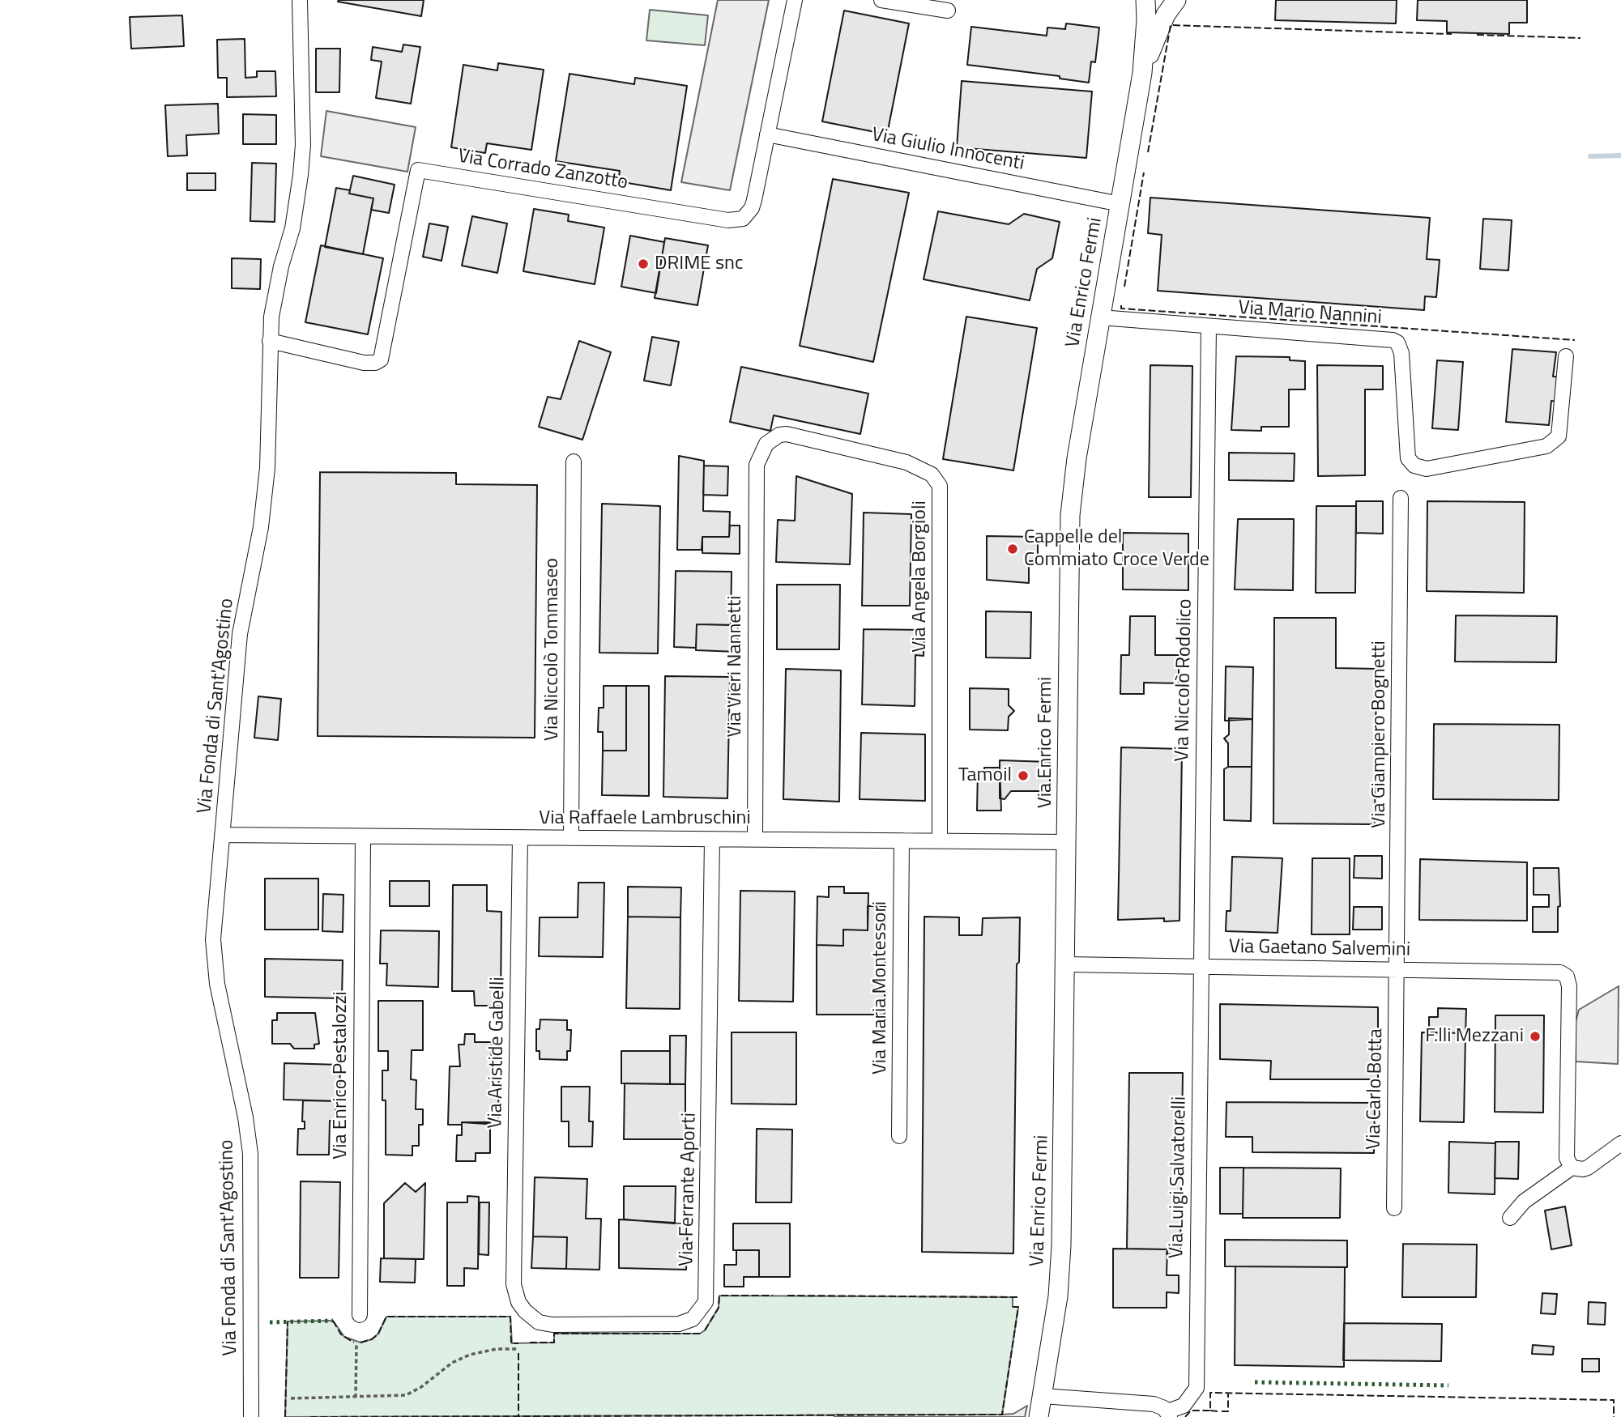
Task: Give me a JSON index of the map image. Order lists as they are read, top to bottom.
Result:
{
  "streets": {
    "street": [
      "Via Giulio Innocenti",
      "Via Corrado Zanzotto",
      "Via Enrico Fermi",
      "Via Mario Nannini",
      "Via Angela Borgioli",
      "Via Niccolò Tommaseo",
      "Via Vieri Nannetti",
      "Via Niccolò Rodolico",
      "Via Fonda di Sant'Agostino",
      "Via Giampiero Bognetti",
      "Via Raffaele Lambruschini",
      "Via Gaetano Salvemini",
      "Via Maria Montessori",
      "Via Aristide Gabelli",
      "Via Enrico Pestalozzi",
      "Via Carlo Botta",
      "Via Luigi Salvatorelli",
      "Via Ferrante Aporti"
    ]
  },
  "crossings": [
    ["Via Giulio Innocenti", "Via Corrado Zanzotto"],
    ["Via Giulio Innocenti", "Via Enrico Fermi"],
    ["Via Corrado Zanzotto", "Via Fonda di Sant'Agostino"],
    ["Via Enrico Fermi", "Via Mario Nannini"],
    ["Via Enrico Fermi", "Via Raffaele Lambruschini"],
    ["Via Enrico Fermi", "Via Gaetano Salvemini"],
    ["Via Mario Nannini", "Via Niccolò Rodolico"],
    ["Via Angela Borgioli", "Via Vieri Nannetti"],
    ["Via Angela Borgioli", "Via Raffaele Lambruschini"],
    ["Via Niccolò Tommaseo", "Via Raffaele Lambruschini"],
    ["Via Vieri Nannetti", "Via Raffaele Lambruschini"],
    ["Via Niccolò Rodolico", "Via Gaetano Salvemini"],
    ["Via Niccolò Rodolico", "Via Luigi Salvatorelli"],
    ["Via Fonda di Sant'Agostino", "Via Raffaele Lambruschini"],
    ["Via Giampiero Bognetti", "Via Gaetano Salvemini"],
    ["Via Giampiero Bognetti", "Via Carlo Botta"],
    ["Via Raffaele Lambruschini", "Via Maria Montessori"],
    ["Via Raffaele Lambruschini", "Via Aristide Gabelli"],
    ["Via Raffaele Lambruschini", "Via Enrico Pestalozzi"],
    ["Via Raffaele Lambruschini", "Via Ferrante Aporti"],
    ["Via Gaetano Salvemini", "Via Carlo Botta"],
    ["Via Gaetano Salvemini", "Via Luigi Salvatorelli"],
    ["Via Aristide Gabelli", "Via Ferrante Aporti"]
  ],
  "places": [
    "DRIME snc",
    "Cappelle del Commiato Croce Verde",
    "Tamoil",
    "F.lli Mezzani"
  ]
}
